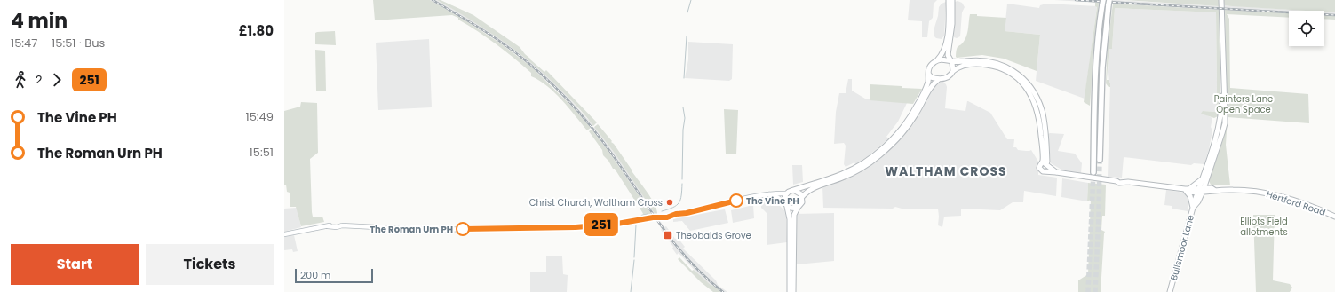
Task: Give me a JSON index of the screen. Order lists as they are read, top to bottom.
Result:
{
  "streets": {
    "main road": ["Hertford Road", "Bullsmoor Lane"]
  },
  "crossings": [
    ["Hertford Road", "Bullsmoor Lane"]
  ],
  "districts": ["WALTHAM CROSS"],
  "parks": ["Painters Lane Open Space", "Elliots Field allotments"],
  "places": {
    "other": ["The Vine PH", "Christ Church, Waltham Cross", "The Roman Urn PH"],
    "transit": ["Theobalds Grove"]
  },
  "lines": ["bus line 251"],
  "scale_bar": "200 m",
  "page": {
    "heading": ["4 min", "15:47 – 15:51 · Bus", "£1.80"],
    "on_map": "251",
    "legs": ["2", "251"],
    "list": [
      {
        "name": "The Vine PH",
        "value": "15:49"
      },
      {
        "name": "The Roman Urn PH",
        "value": "15:51"
      }
    ],
    "buttons": ["Start", "Tickets"],
    "scale": "200 m"
  }
}
